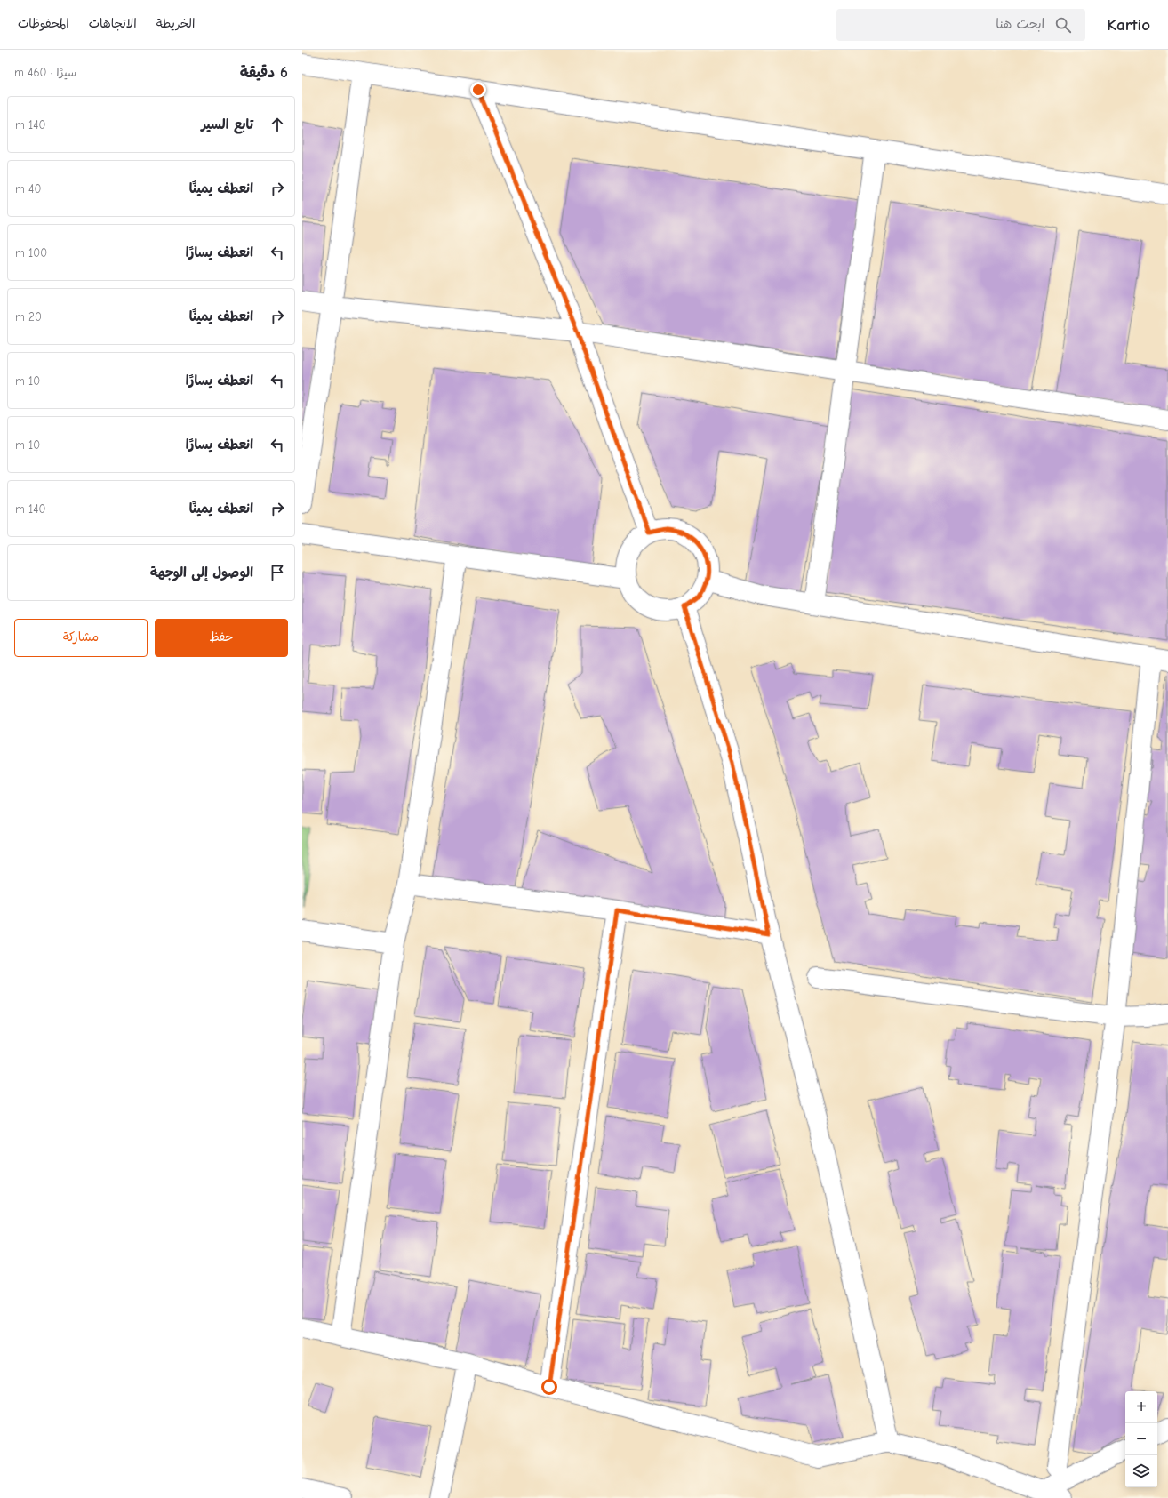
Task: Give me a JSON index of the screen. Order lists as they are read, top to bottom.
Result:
{
  "page": {
    "header": "Kartio",
    "search": "ابحث هنا",
    "nav": ["الخريطة", "الاتجاهات", "المحفوظات"],
    "heading": ["6 دقيقة", "سيرًا · 460 m"],
    "list": [
      ["تابع السير", "140 m"],
      ["انعطف يمينًا", "40 m"],
      ["انعطف يسارًا", "100 m"],
      ["انعطف يمينًا", "20 m"],
      ["انعطف يسارًا", "10 m"],
      ["انعطف يسارًا", "10 m"],
      ["انعطف يمينًا", "140 m"],
      "الوصول إلى الوجهة"
    ],
    "buttons": ["حفظ", "مشاركة"],
    "map_buttons": ["+", "−"]
  }
}
